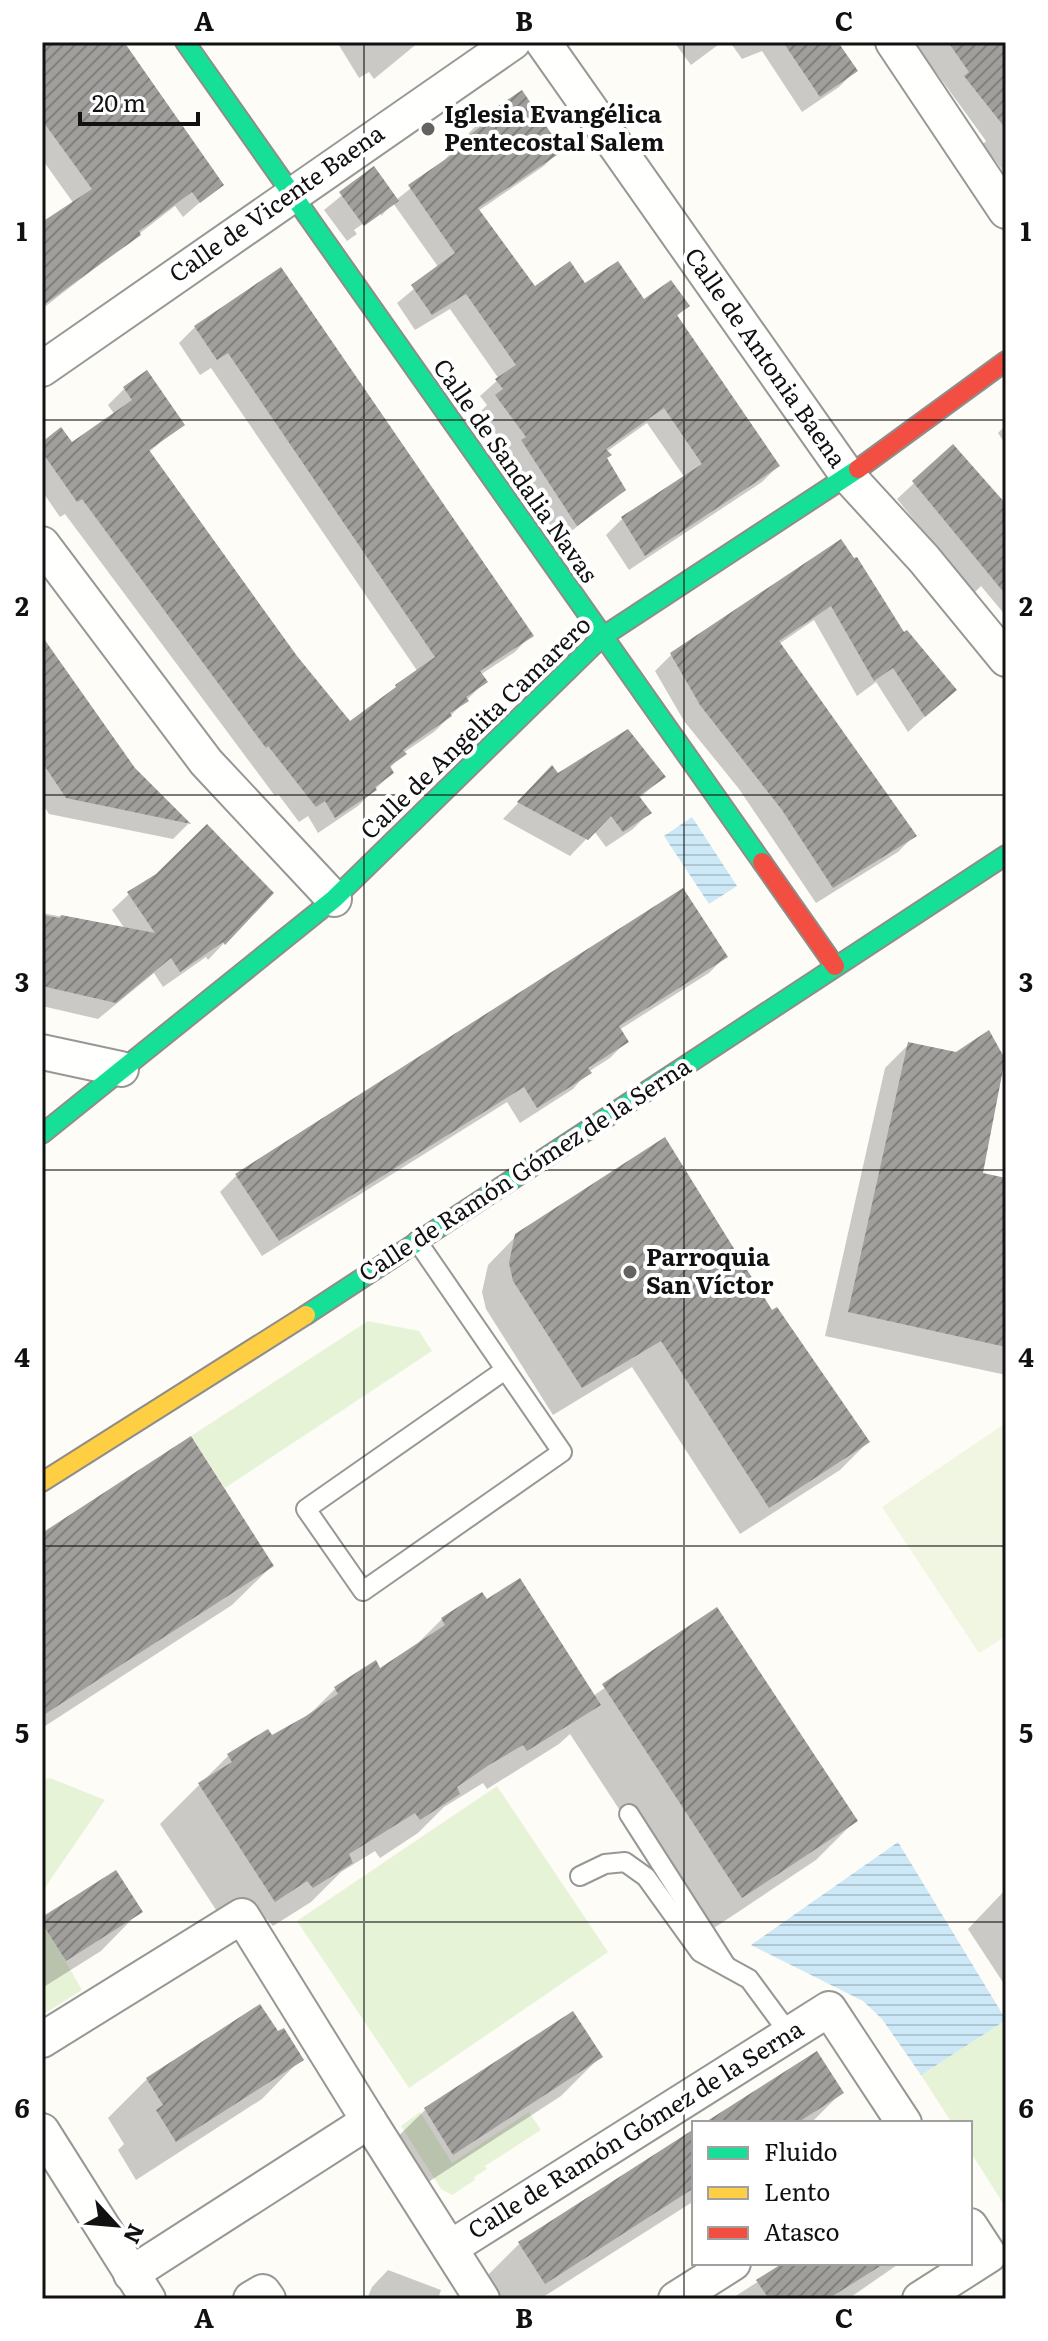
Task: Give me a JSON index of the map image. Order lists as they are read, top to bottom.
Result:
{
  "streets": {
    "street": [
      "Calle de Vicente Baena",
      "Calle de Antonia Baena",
      "Calle de Sandalia Navas",
      "Calle de Angelita Camarero",
      "Calle de Ramón Gómez de la Serna"
    ]
  },
  "crossings": [
    ["Calle de Vicente Baena", "Calle de Sandalia Navas"],
    ["Calle de Antonia Baena", "Calle de Angelita Camarero"],
    ["Calle de Sandalia Navas", "Calle de Angelita Camarero"],
    ["Calle de Sandalia Navas", "Calle de Ramón Gómez de la Serna"]
  ],
  "places": ["Iglesia Evangélica Pentecostal Salem", "Parroquia San Víctor"],
  "legend": ["Fluido", "Lento", "Atasco"],
  "scale_bar": "20 m",
  "north": "bottom right",
  "grid": {
    "columns": ["A", "B", "C"],
    "rows": [
      "1",
      "2",
      "3",
      "4",
      "5",
      "6"
    ]
  }
}
